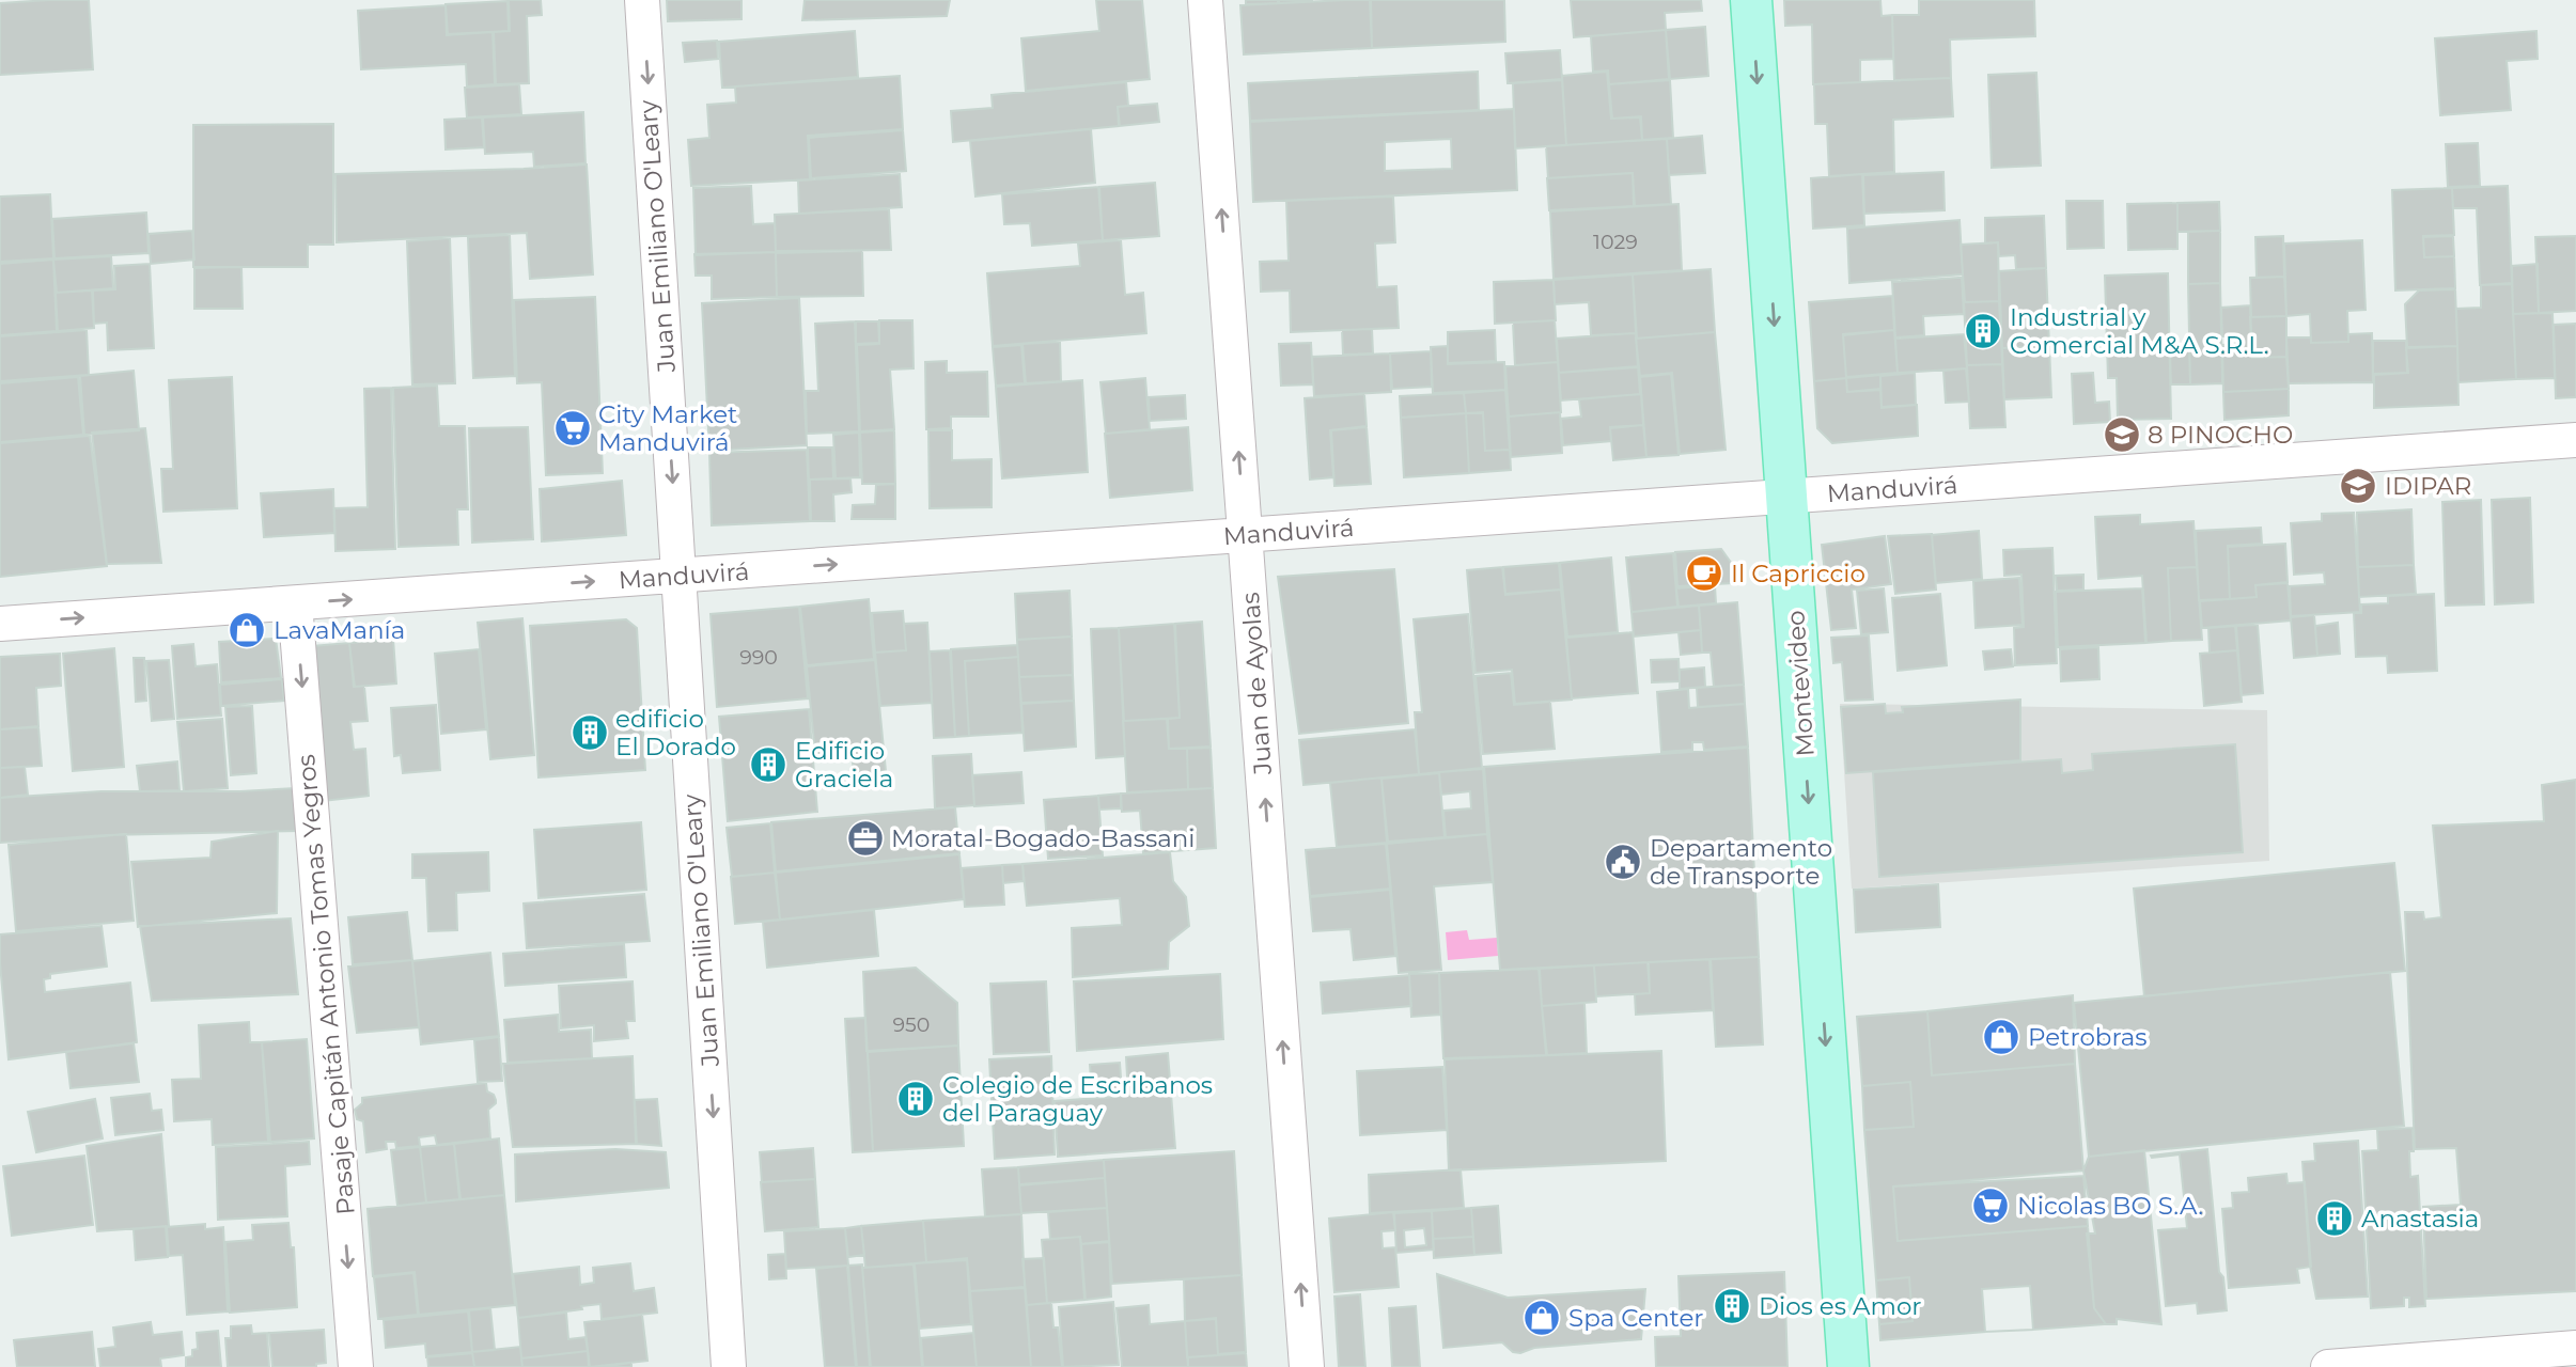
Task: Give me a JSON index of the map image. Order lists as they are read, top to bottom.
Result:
{
  "streets": {
    "main road": ["Montevideo"],
    "street": [
      "Juan Emiliano O'Leary",
      "Manduvirá",
      "Juan de Ayolas",
      "Pasaje Capitán Antonio Tomas Yegros"
    ]
  },
  "crossings": [
    ["Juan Emiliano O'Leary", "Manduvirá"],
    ["Manduvirá", "Juan de Ayolas"],
    ["Manduvirá", "Montevideo"],
    ["Manduvirá", "Pasaje Capitán Antonio Tomas Yegros"]
  ],
  "one_way": [
    "Juan Emiliano O'Leary",
    "Manduvirá",
    "Juan de Ayolas",
    "Montevideo",
    "Pasaje Capitán Antonio Tomas Yegros"
  ],
  "places": {
    "building": [
      "Industrial y Comercial M&A S.R.L.",
      "edificio El Dorado",
      "Edificio Graciela",
      "Colegio de Escribanos del Paraguay",
      "Anastasia",
      "Dios es Amor"
    ],
    "supermarket": ["City Market Manduvirá", "Nicolas BO S.A."],
    "school or university": ["8 PINOCHO", "IDIPAR"],
    "cafe": ["Il Capriccio"],
    "shop": ["LavaManía", "Petrobras", "Spa Center"],
    "office": ["Moratal-Bogado-Bassani"],
    "public building": ["Departamento de Transporte"]
  },
  "house_numbers": ["1029", "990", "950"]
}
